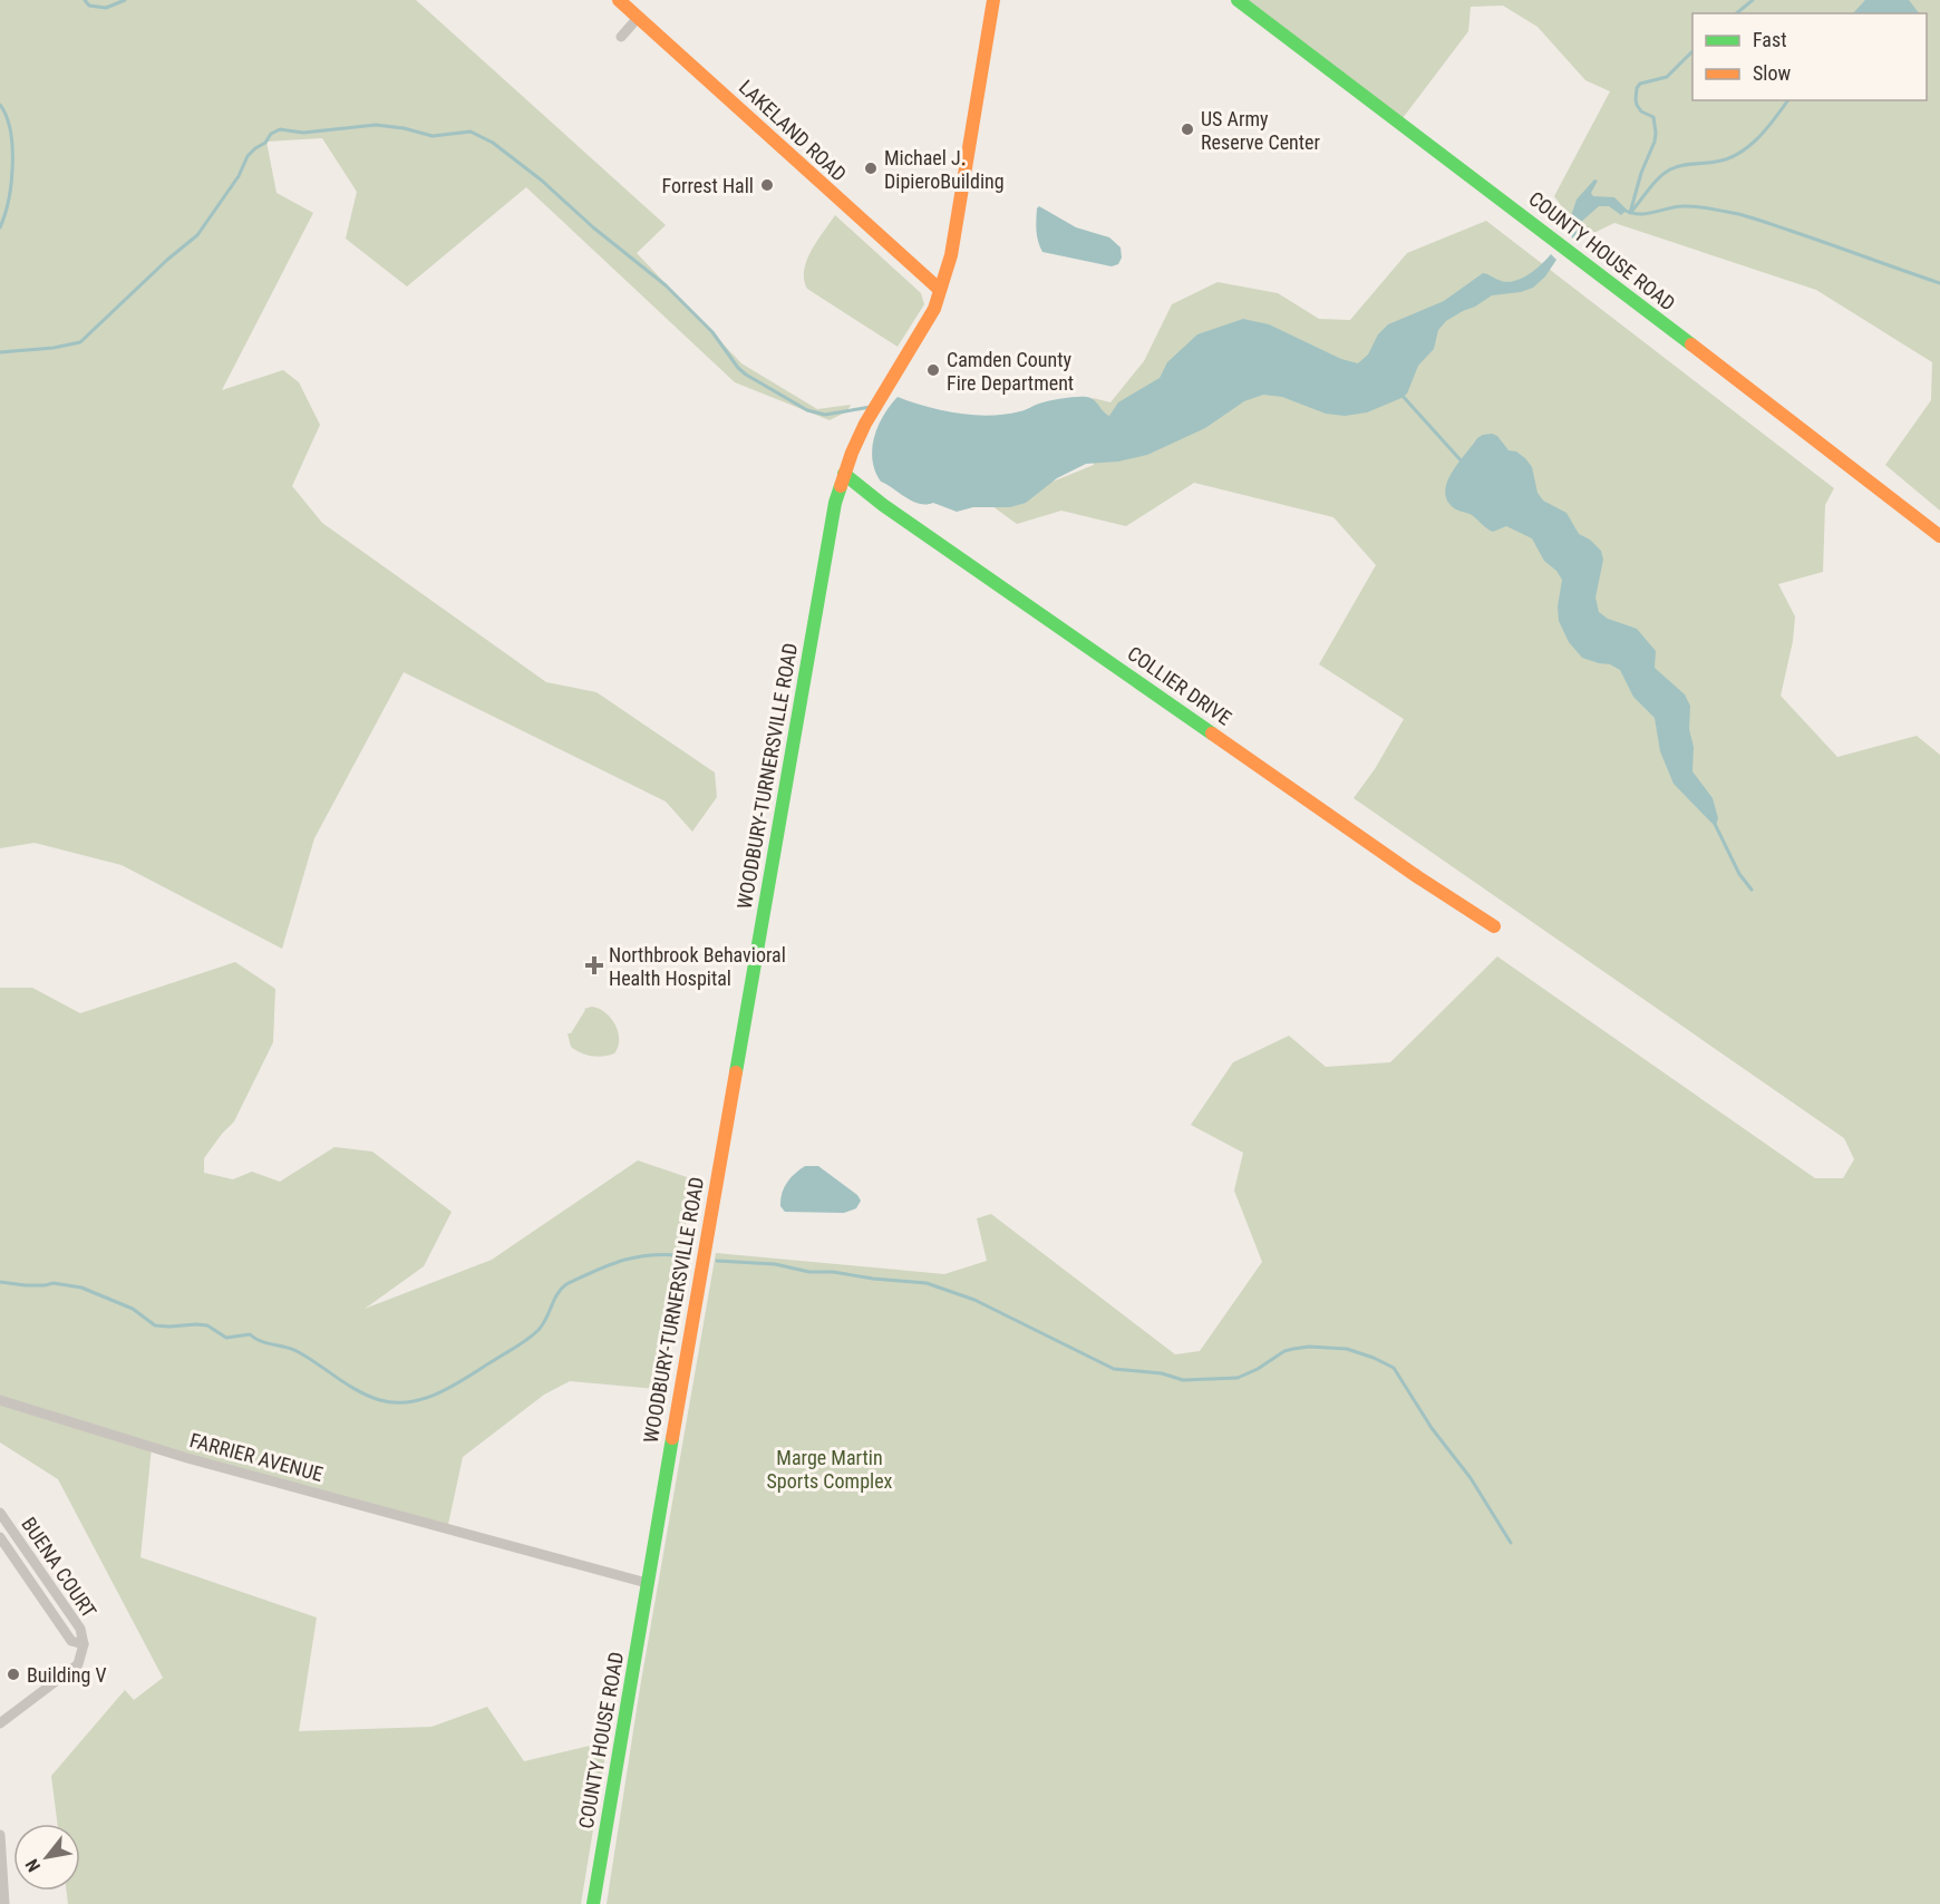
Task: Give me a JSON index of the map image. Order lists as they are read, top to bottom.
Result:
{
  "streets": {
    "street": [
      "LAKELAND ROAD",
      "COUNTY HOUSE ROAD",
      "COLLIER DRIVE",
      "WOODBURY-TURNERSVILLE ROAD",
      "FARRIER AVENUE",
      "BUENA COURT"
    ]
  },
  "crossings": [
    ["LAKELAND ROAD", "WOODBURY-TURNERSVILLE ROAD"],
    ["COUNTY HOUSE ROAD", "WOODBURY-TURNERSVILLE ROAD"],
    ["COUNTY HOUSE ROAD", "FARRIER AVENUE"],
    ["COLLIER DRIVE", "WOODBURY-TURNERSVILLE ROAD"],
    ["WOODBURY-TURNERSVILLE ROAD", "FARRIER AVENUE"]
  ],
  "parks": ["Marge Martin Sports Complex"],
  "places": {
    "other": [
      "US Army Reserve Center",
      "Michael J. DipieroBuilding",
      "Forrest Hall",
      "Camden County Fire Department",
      "Building V"
    ],
    "health": ["Northbrook Behavioral Health Hospital"]
  },
  "legend": ["Fast", "Slow"],
  "north": "bottom left"
}
